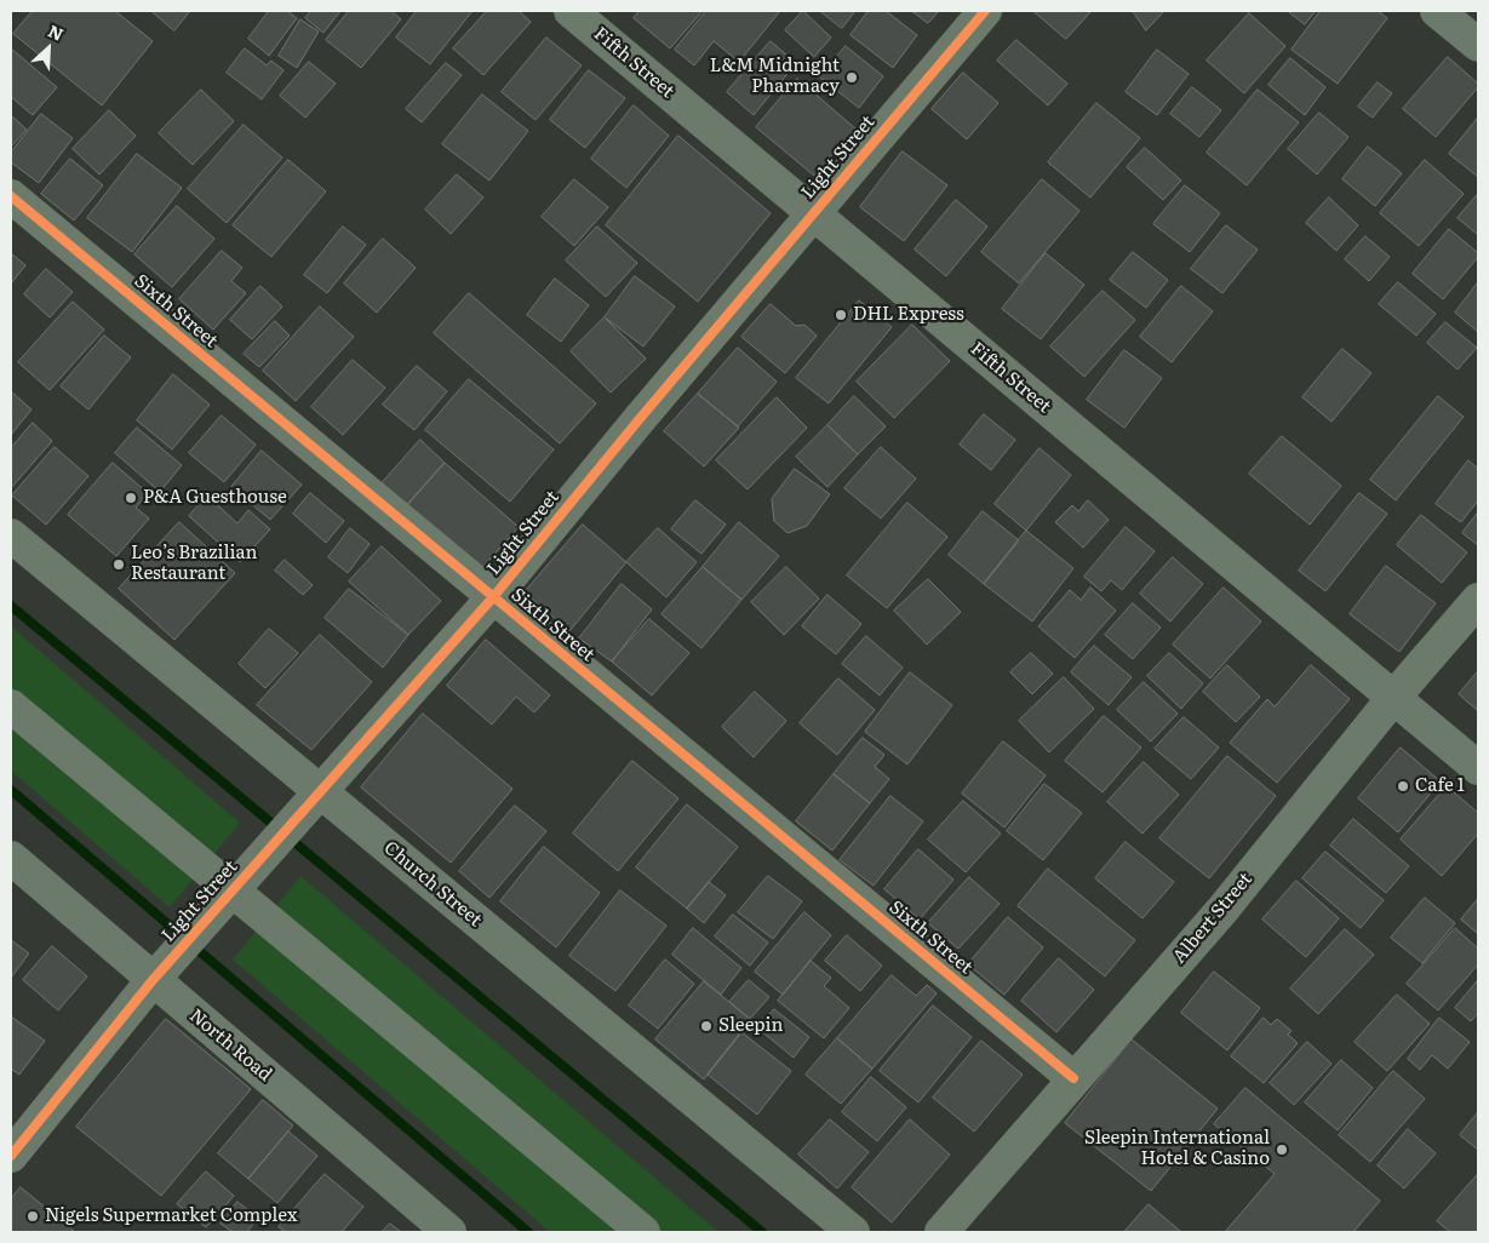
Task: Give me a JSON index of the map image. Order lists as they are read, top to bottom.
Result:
{
  "streets": {
    "street": [
      "Fifth Street",
      "Light Street",
      "Sixth Street",
      "Church Street",
      "Albert Street",
      "North Road"
    ]
  },
  "crossings": [
    ["Fifth Street", "Light Street"],
    ["Fifth Street", "Albert Street"],
    ["Light Street", "Sixth Street"],
    ["Light Street", "Church Street"],
    ["Light Street", "North Road"],
    ["Sixth Street", "Albert Street"]
  ],
  "places": [
    "L&M Midnight Pharmacy",
    "DHL Express",
    "P&A Guesthouse",
    "Leo’s Brazilian Restaurant",
    "Cafe 1",
    "Sleepin",
    "Sleepin International Hotel & Casino",
    "Nigels Supermarket Complex"
  ],
  "north": "top right"
}
